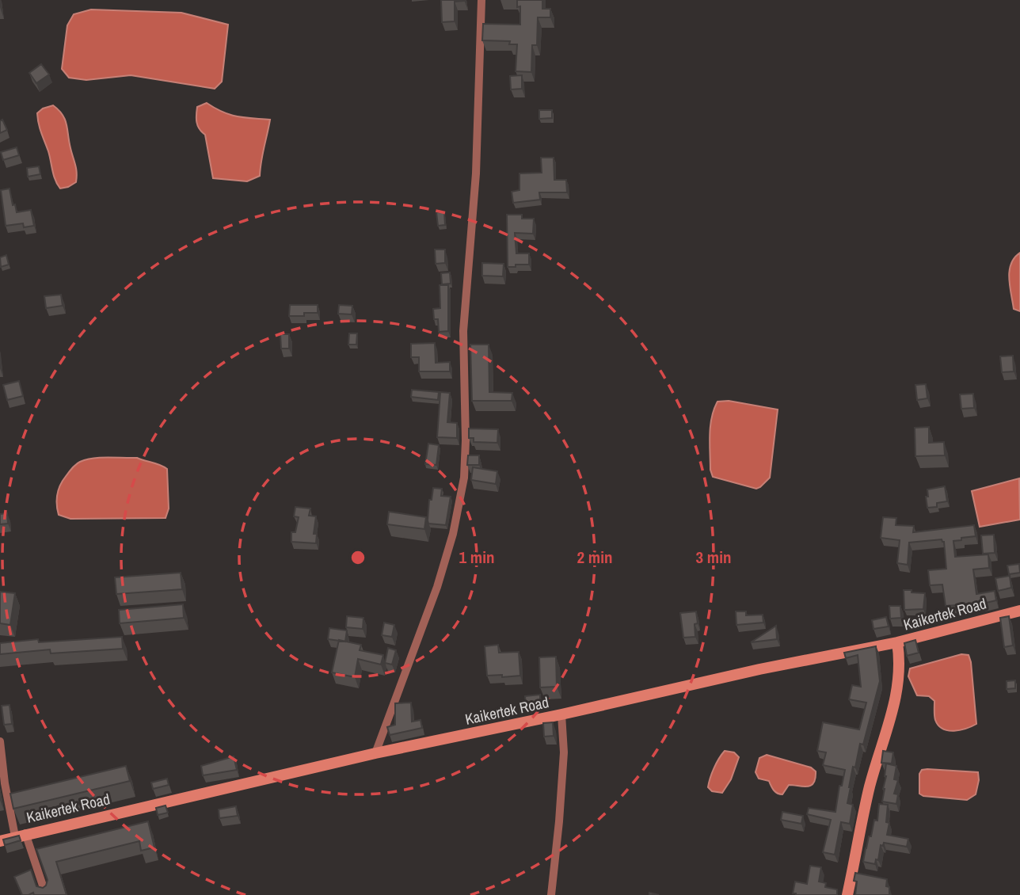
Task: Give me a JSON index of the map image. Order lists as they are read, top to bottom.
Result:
{
  "streets": {
    "main road": ["Kaikertek Road"]
  },
  "rings": ["1 min", "2 min", "3 min"]
}
